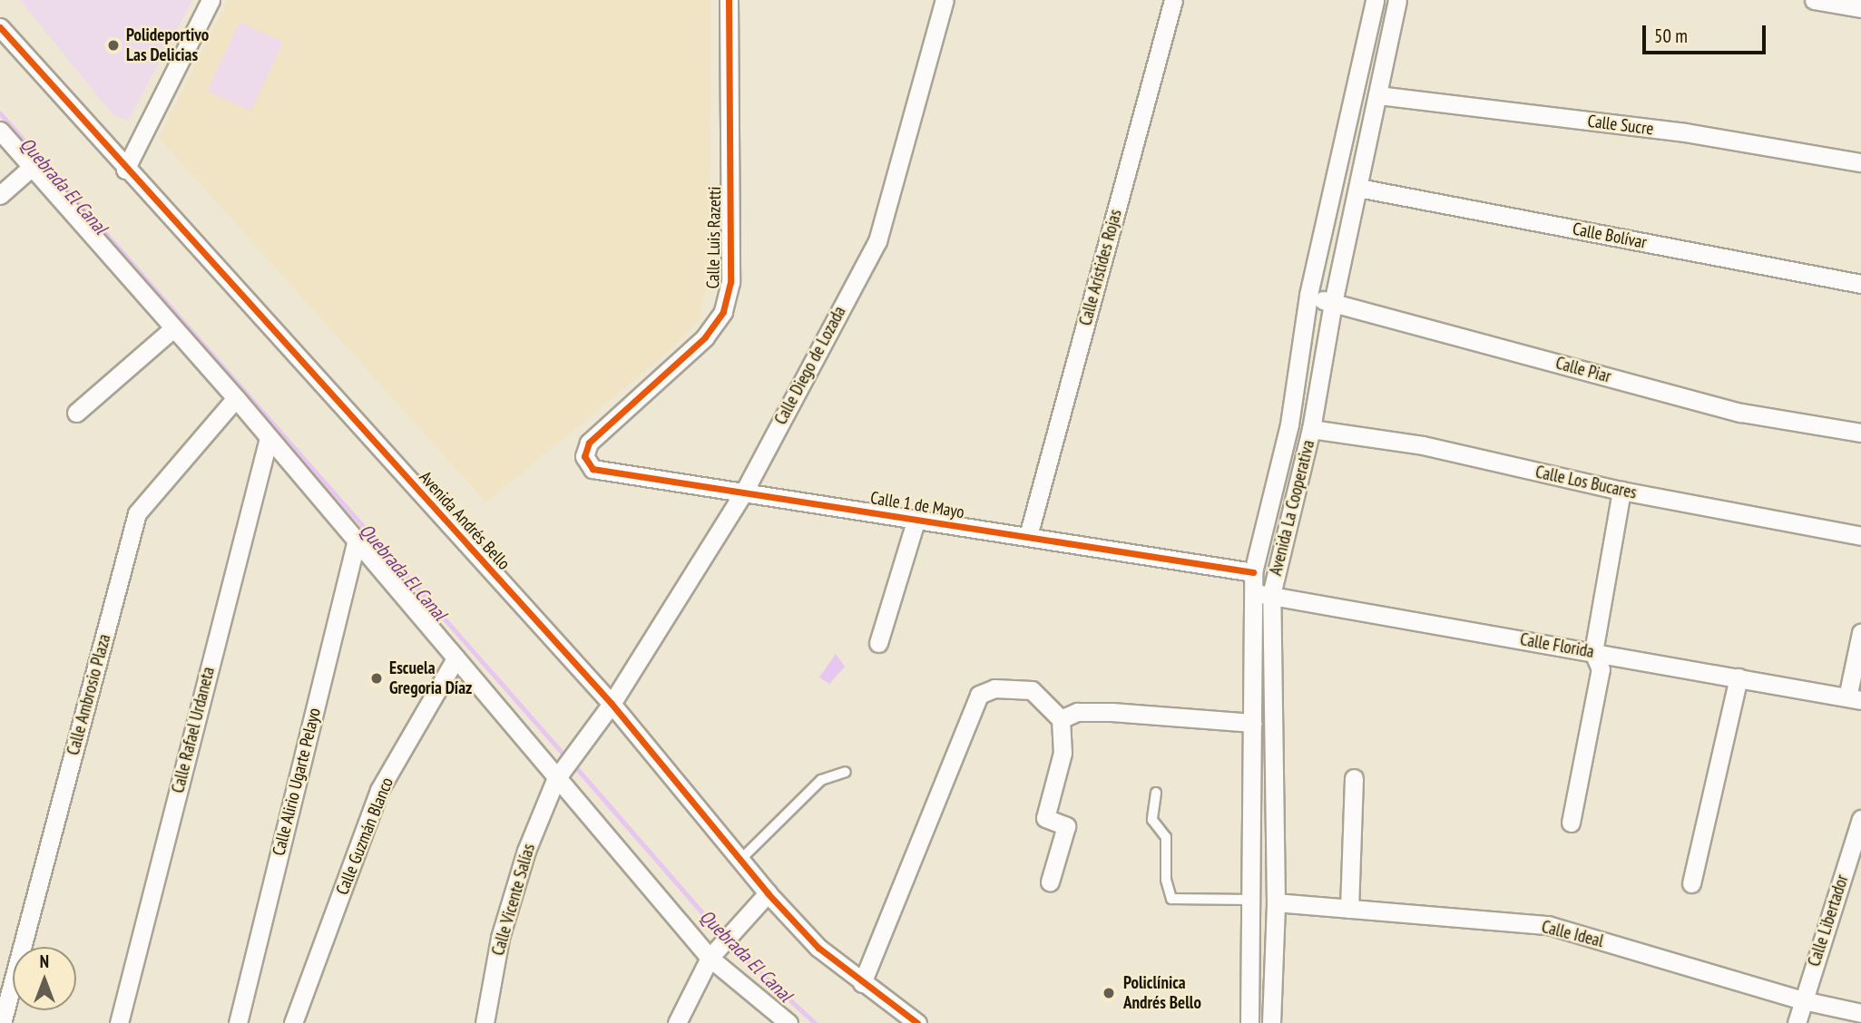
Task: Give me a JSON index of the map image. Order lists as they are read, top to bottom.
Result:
{
  "streets": {
    "street": [
      "Calle Sucre",
      "Calle Bolívar",
      "Calle Luis Razetti",
      "Calle Arístides Rojas",
      "Calle Diego de Lozada",
      "Calle Piar",
      "Calle Los Bucares",
      "Calle 1 de Mayo",
      "Avenida La Cooperativa",
      "Avenida Andrés Bello",
      "Calle Florida",
      "Calle Ambrosio Plaza",
      "Calle Rafael Urdaneta",
      "Calle Alirio Ugarte Pelayo",
      "Calle Guzmán Blanco",
      "Calle Vicente Salías",
      "Calle Libertador",
      "Calle Ideal"
    ]
  },
  "crossings": [
    ["Calle Sucre", "Avenida La Cooperativa"],
    ["Calle Bolívar", "Avenida La Cooperativa"],
    ["Calle Luis Razetti", "Calle 1 de Mayo"],
    ["Calle Arístides Rojas", "Calle 1 de Mayo"],
    ["Calle Diego de Lozada", "Calle 1 de Mayo"],
    ["Calle Diego de Lozada", "Avenida Andrés Bello"],
    ["Calle Diego de Lozada", "Calle Vicente Salías"],
    ["Calle Piar", "Avenida La Cooperativa"],
    ["Calle Los Bucares", "Avenida La Cooperativa"],
    ["Calle 1 de Mayo", "Avenida La Cooperativa"],
    ["Avenida La Cooperativa", "Calle Florida"],
    ["Avenida La Cooperativa", "Calle Ideal"],
    ["Calle Libertador", "Calle Ideal"]
  ],
  "water": ["Quebrada El Canal"],
  "places": ["Polideportivo Las Delicias", "Escuela Gregoria Díaz", "Policlínica Andrés Bello"],
  "scale_bar": "50 m",
  "north": "top"
}
